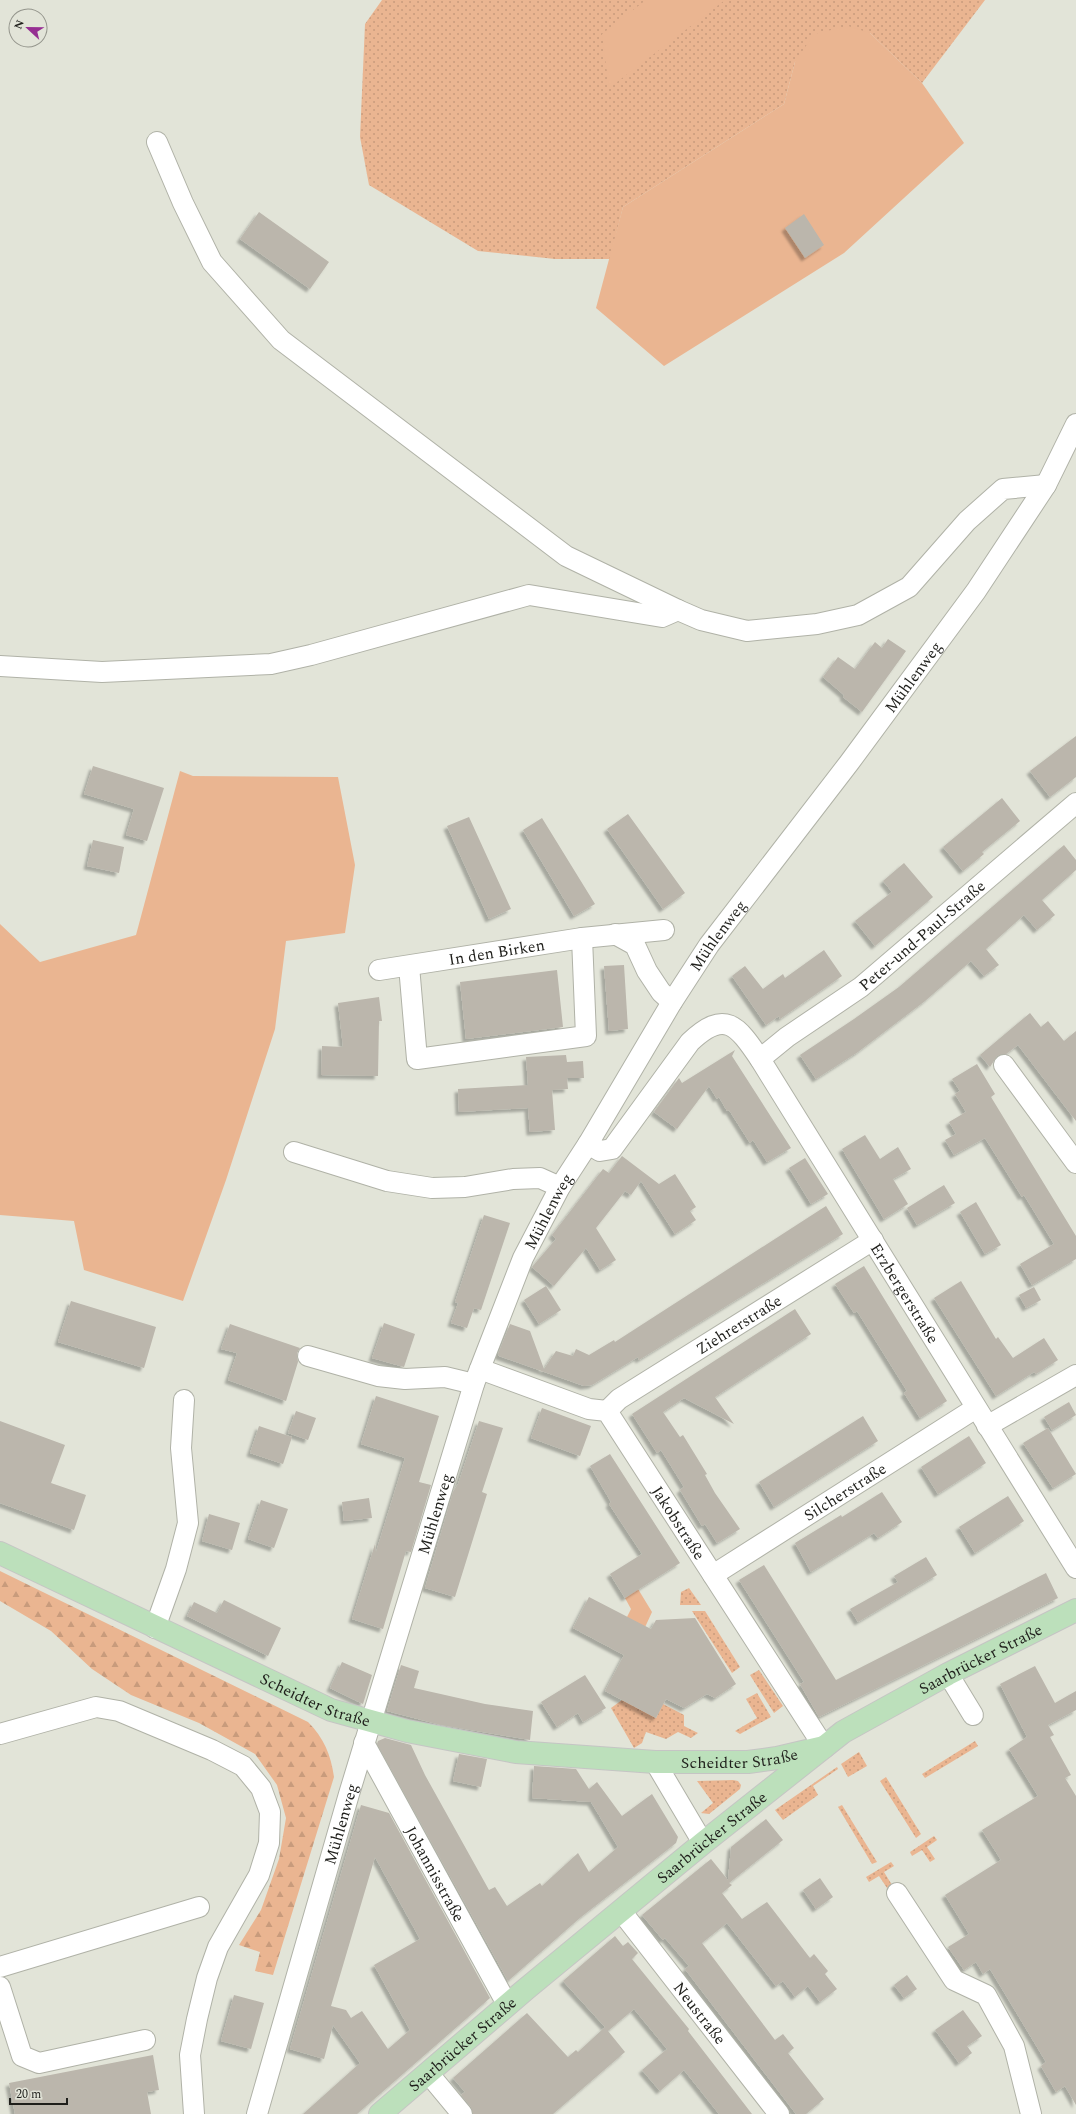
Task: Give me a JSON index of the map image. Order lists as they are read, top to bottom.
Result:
{
  "streets": {
    "main road": ["Saarbrücker Straße", "Scheidter Straße"],
    "street": [
      "Mühlenweg",
      "Peter-und-Paul-Straße",
      "In den Birken",
      "Erzbergerstraße",
      "Ziehrerstraße",
      "Silcherstraße",
      "Jakobstraße",
      "Johannisstraße",
      "Neustraße"
    ]
  },
  "crossings": [
    ["Mühlenweg", "Erzbergerstraße"],
    ["Mühlenweg", "Scheidter Straße"],
    ["Mühlenweg", "Johannisstraße"],
    ["Peter-und-Paul-Straße", "Erzbergerstraße"],
    ["Erzbergerstraße", "Ziehrerstraße"],
    ["Erzbergerstraße", "Silcherstraße"],
    ["Ziehrerstraße", "Jakobstraße"],
    ["Silcherstraße", "Jakobstraße"],
    ["Jakobstraße", "Saarbrücker Straße"],
    ["Jakobstraße", "Scheidter Straße"],
    ["Saarbrücker Straße", "Scheidter Straße"],
    ["Saarbrücker Straße", "Johannisstraße"],
    ["Saarbrücker Straße", "Neustraße"]
  ],
  "scale_bar": "20 m",
  "north": "left"
}
